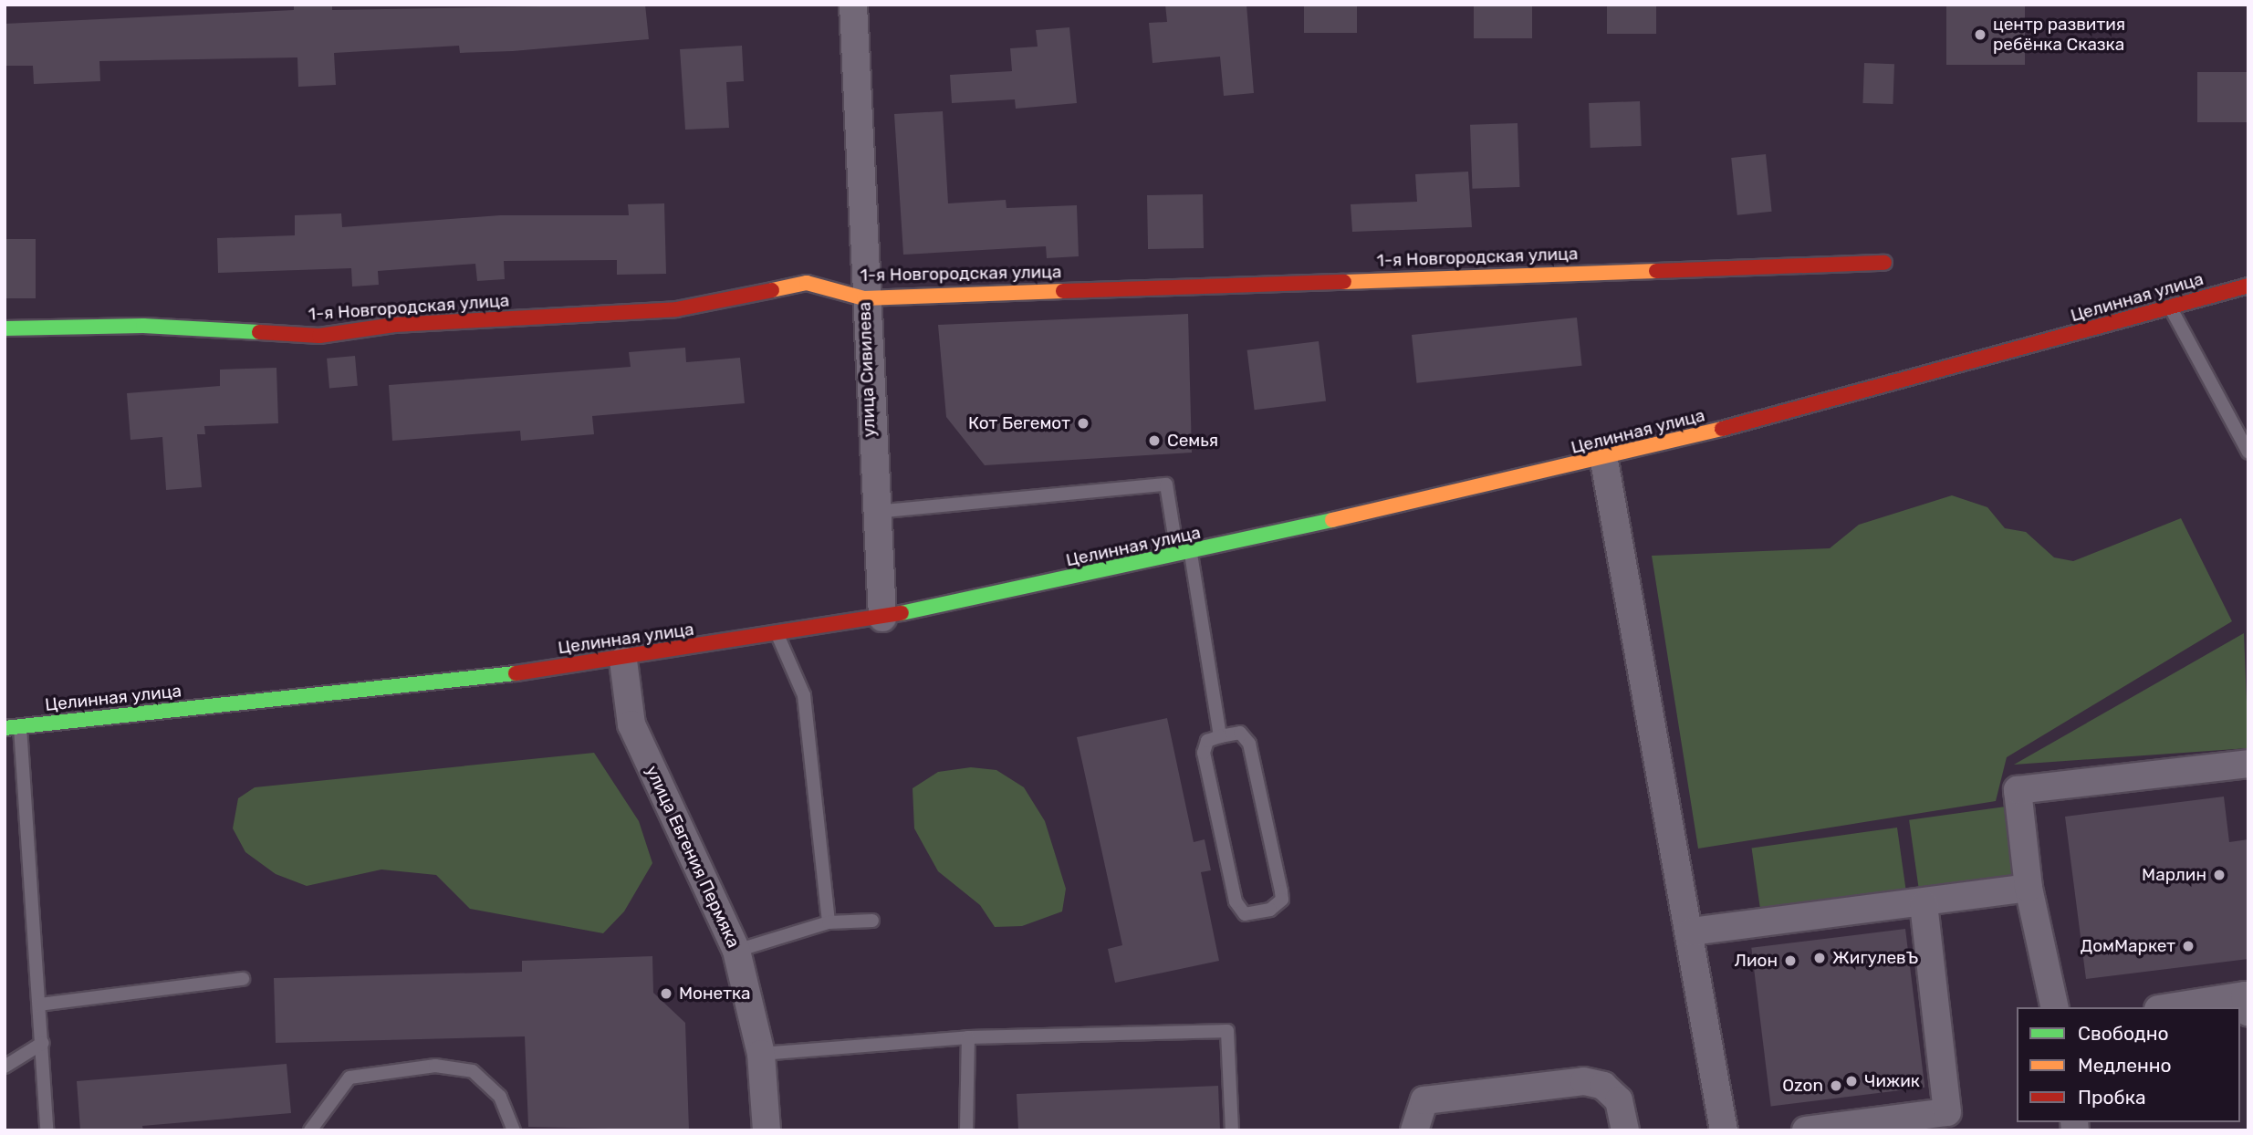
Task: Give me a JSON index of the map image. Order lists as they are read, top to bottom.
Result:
{
  "streets": {
    "main road": ["1-я Новгородская улица", "Целинная улица"],
    "street": ["улица Сивилева", "улица Евгения Пермяка"]
  },
  "crossings": [
    ["1-я Новгородская улица", "улица Сивилева"],
    ["Целинная улица", "улица Сивилева"],
    ["Целинная улица", "улица Евгения Пермяка"]
  ],
  "places": [
    "центр развития ребёнка Сказка",
    "Кот Бегемот",
    "Семья",
    "Марлин",
    "ДомМаркет",
    "ЖигулевЪ",
    "Лион",
    "Монетка",
    "Чижик",
    "Ozon"
  ],
  "legend": ["Свободно", "Медленно", "Пробка"]
}
